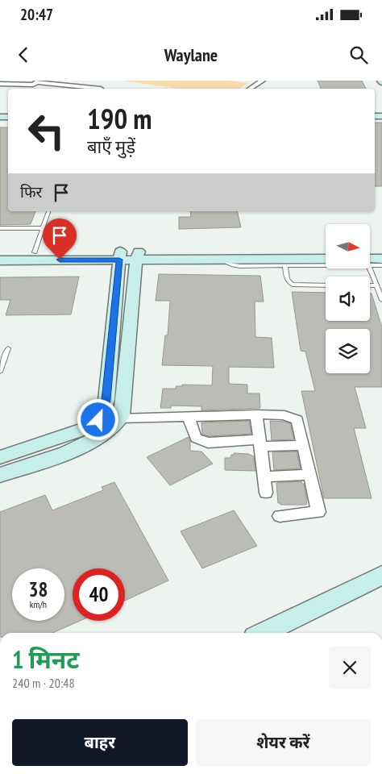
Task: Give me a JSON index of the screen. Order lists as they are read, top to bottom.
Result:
{
  "north": "right",
  "page": {
    "status": "20:47",
    "header": "Waylane",
    "turn": ["190 m", "बाएँ मुड़ें"],
    "then": "फिर",
    "speed": "38 km/h",
    "limit": "40",
    "heading": ["1 मिनट", "240 m · 20:48"],
    "buttons": ["बाहर", "शेयर करें"]
  }
}
